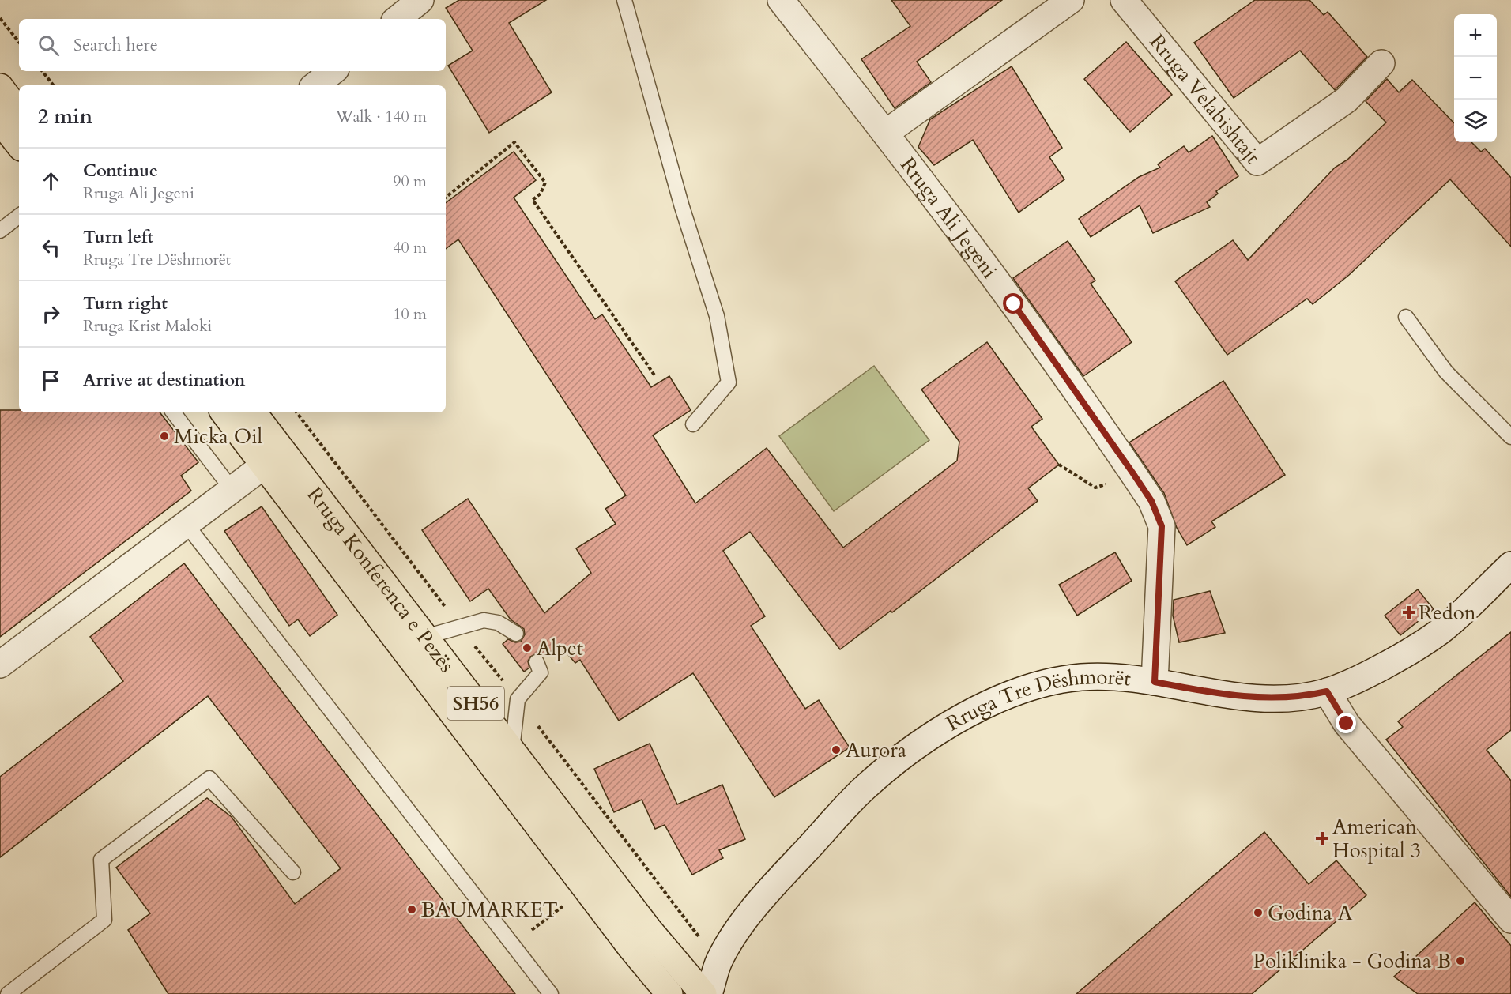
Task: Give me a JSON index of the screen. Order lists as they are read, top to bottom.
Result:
{
  "streets": {
    "main road": ["Rruga Konferenca e Pezës", "SH56"],
    "street": ["Rruga Velabishtajt", "Rruga Ali Jegeni", "Rruga Tre Dëshmorët"]
  },
  "crossings": [
    ["Rruga Ali Jegeni", "Rruga Tre Dëshmorët"]
  ],
  "places": {
    "other": [
      "Micka Oil",
      "Alpet",
      "Aurora",
      "BAUMARKET",
      "Godina A",
      "Poliklinika - Godina B"
    ],
    "health": ["Redon", "American Hospital 3"]
  },
  "page": {
    "map_buttons": ["+", "−"],
    "search": "Search here",
    "heading": ["2 min", "Walk · 140 m"],
    "list": [
      ["Continue", "Rruga Ali Jegeni", "90 m"],
      ["Turn left", "Rruga Tre Dëshmorët", "40 m"],
      ["Turn right", "Rruga Krist Maloki", "10 m"],
      "Arrive at destination"
    ]
  }
}
